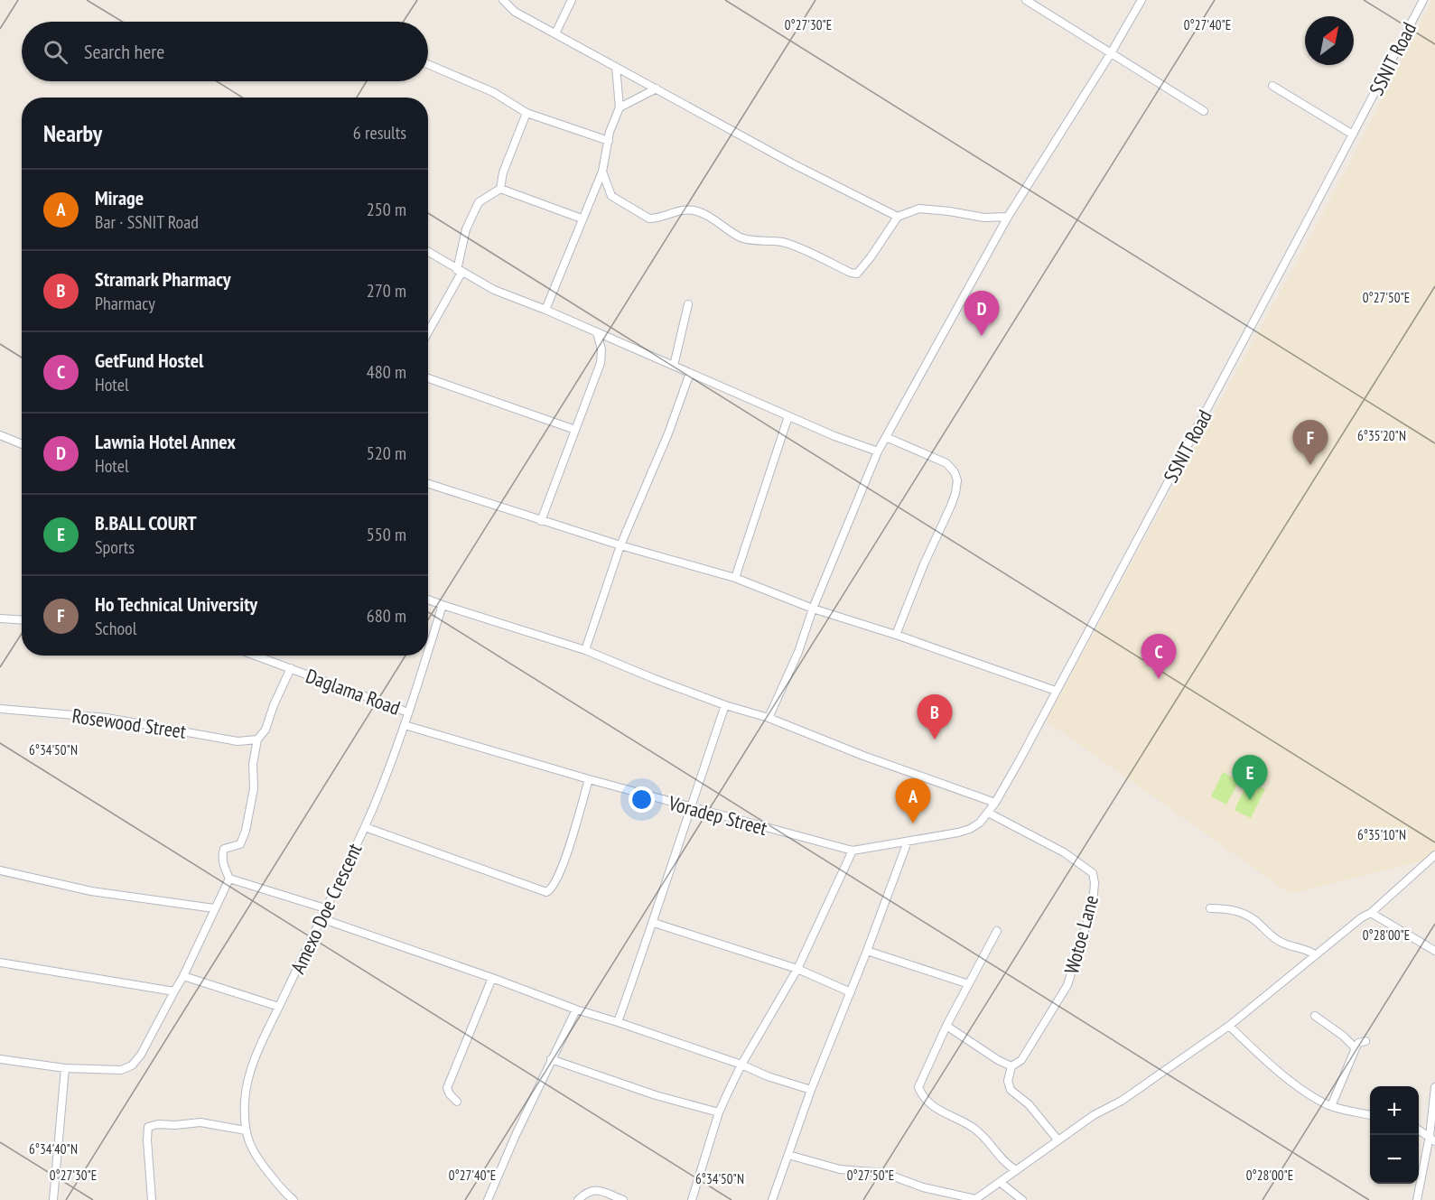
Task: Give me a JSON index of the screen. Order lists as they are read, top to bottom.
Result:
{
  "streets": {
    "street": [
      "SSNIT Road",
      "Daglama Road",
      "Rosewood Street",
      "Voradep Street",
      "Amexo Doe Crescent",
      "Wotoe Lane"
    ]
  },
  "crossings": [
    ["SSNIT Road", "Voradep Street"],
    ["SSNIT Road", "Wotoe Lane"],
    ["Daglama Road", "Amexo Doe Crescent"],
    ["Voradep Street", "Amexo Doe Crescent"]
  ],
  "north": "top right",
  "page": {
    "search": "Search here",
    "heading": ["Nearby", "6 results"],
    "list": [
      {
        "mark": "A",
        "name": "Mirage",
        "note": "Bar · SSNIT Road",
        "value": "250 m"
      },
      {
        "mark": "B",
        "name": "Stramark Pharmacy",
        "note": "Pharmacy",
        "value": "270 m"
      },
      {
        "mark": "C",
        "name": "GetFund Hostel",
        "note": "Hotel",
        "value": "480 m"
      },
      {
        "mark": "D",
        "name": "Lawnia Hotel Annex",
        "note": "Hotel",
        "value": "520 m"
      },
      {
        "mark": "E",
        "name": "B.BALL COURT",
        "note": "Sports",
        "value": "550 m"
      },
      {
        "mark": "F",
        "name": "Ho Technical University",
        "note": "School",
        "value": "680 m"
      }
    ],
    "pins": [
      "D",
      "F",
      "C",
      "B",
      "E",
      "A"
    ],
    "map_buttons": ["+", "−"]
  },
  "coordinates": [
    "0°27'30\"E",
    "0°27'40\"E",
    "0°27'50\"E",
    "6°35'20\"N",
    "6°34'50\"N",
    "6°35'10\"N",
    "0°28'00\"E",
    "6°34'40\"N"
  ]
}
